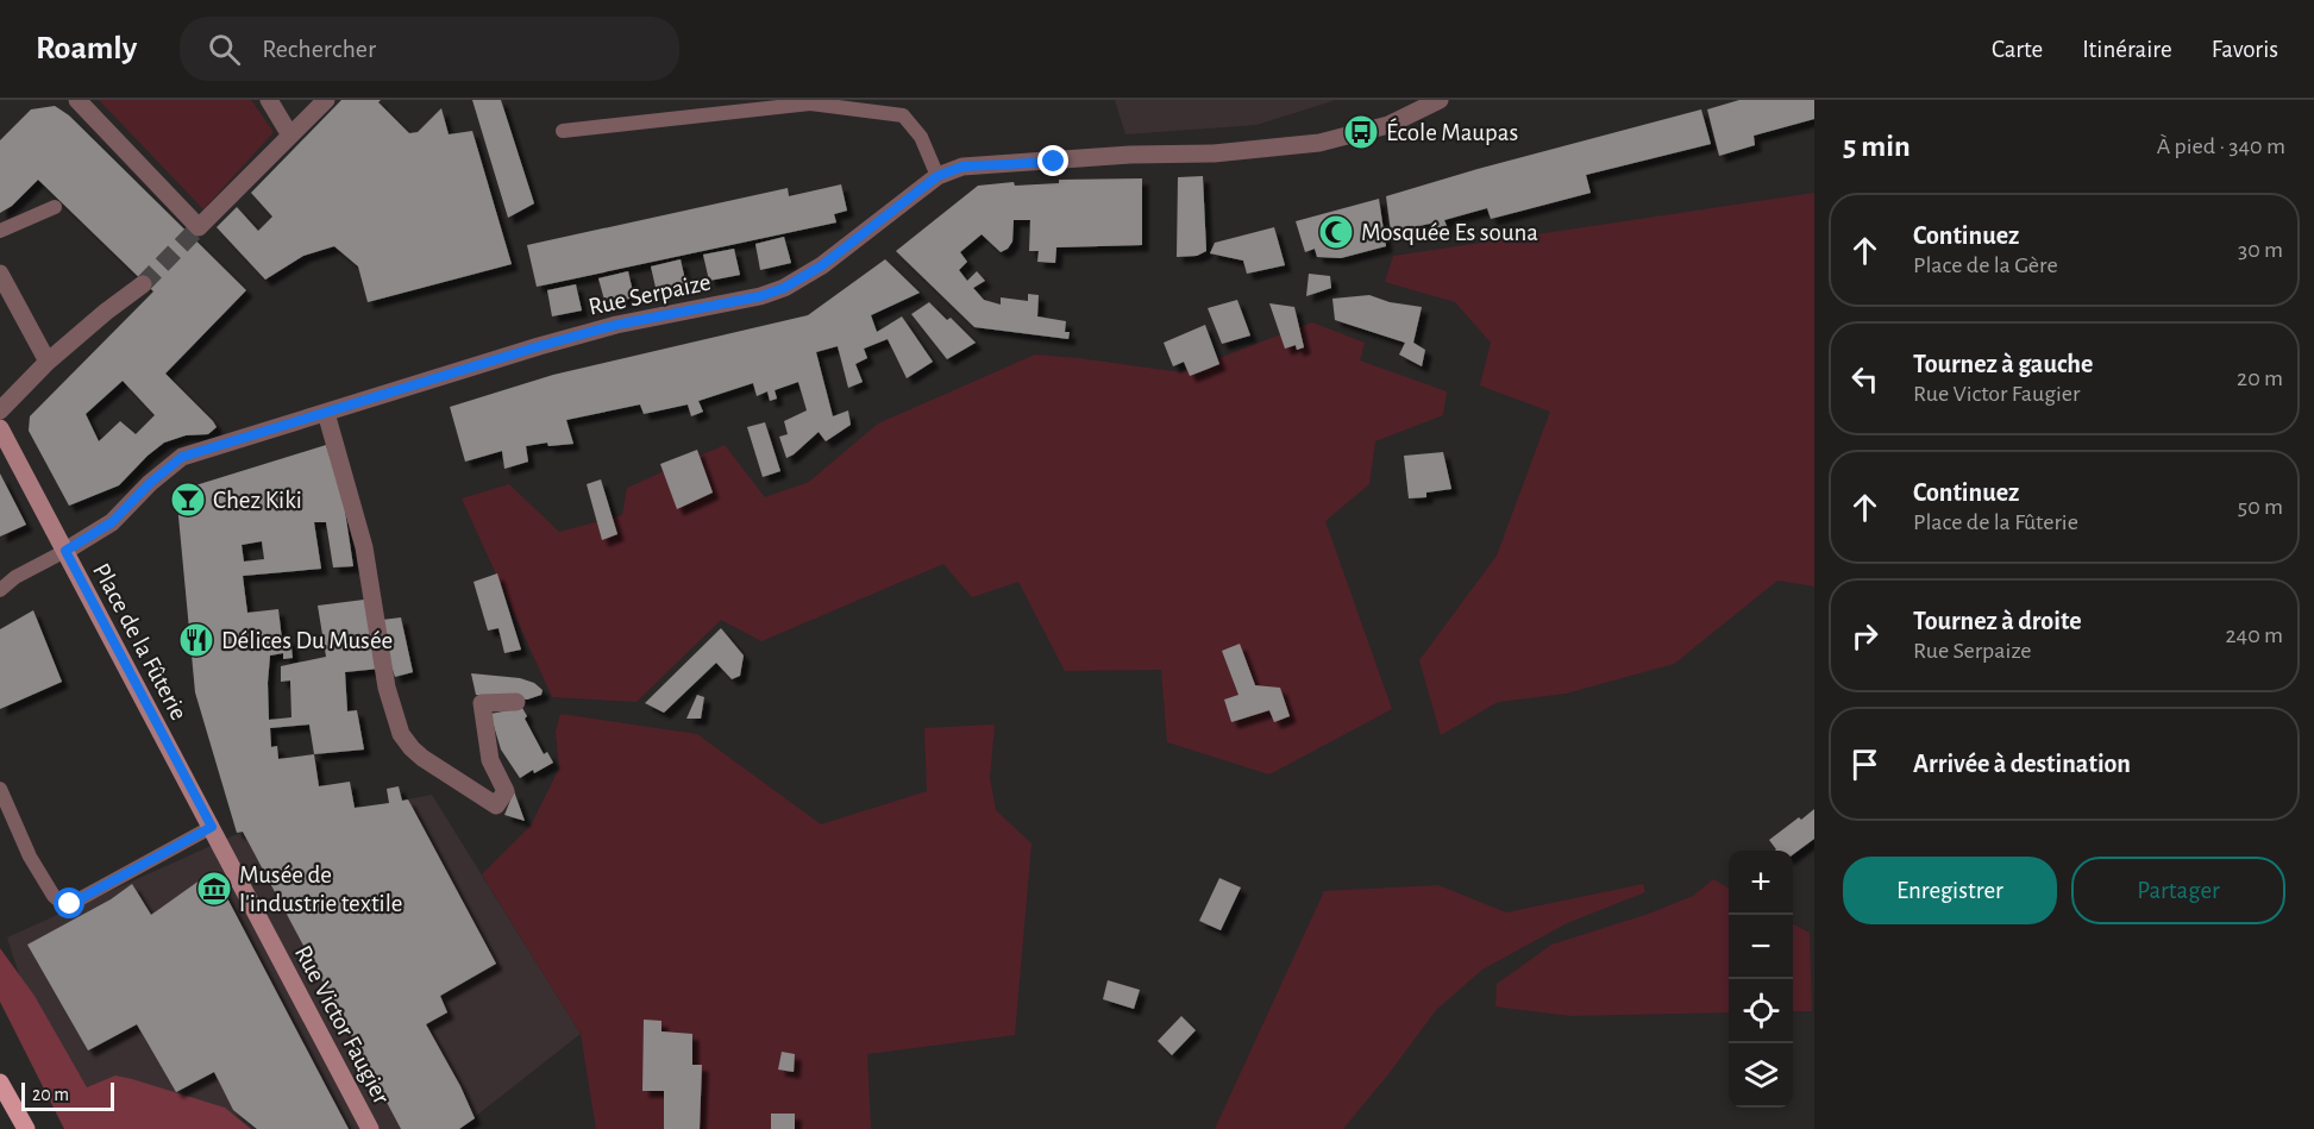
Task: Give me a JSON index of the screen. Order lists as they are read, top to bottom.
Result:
{
  "streets": {
    "main road": ["Place de la Fûterie", "Rue Victor Faugier"],
    "street": ["Rue Serpaize"]
  },
  "crossings": [
    ["Rue Serpaize", "Place de la Fûterie"],
    ["Place de la Fûterie", "Rue Victor Faugier"]
  ],
  "places": {
    "bus stop": ["École Maupas"],
    "mosque": ["Mosquée Es souna"],
    "bar": ["Chez Kiki"],
    "restaurant": ["Délices Du Musée"],
    "museum": ["Musée de l'industrie textile"]
  },
  "scale_bar": "20 m",
  "page": {
    "header": "Roamly",
    "search": "Rechercher",
    "nav": ["Carte", "Itinéraire", "Favoris"],
    "heading": ["5 min", "À pied · 340 m"],
    "list": [
      ["Continuez", "Place de la Gère", "30 m"],
      ["Tournez à gauche", "Rue Victor Faugier", "20 m"],
      ["Continuez", "Place de la Fûterie", "50 m"],
      ["Tournez à droite", "Rue Serpaize", "240 m"],
      "Arrivée à destination"
    ],
    "buttons": ["Enregistrer", "Partager"],
    "map_buttons": ["+", "−"],
    "scale": "20 m"
  }
}
